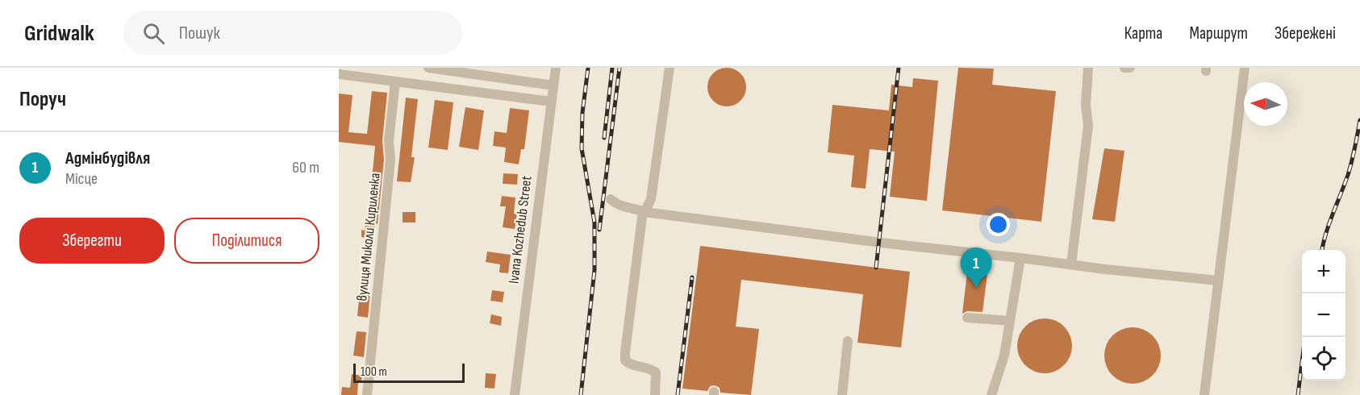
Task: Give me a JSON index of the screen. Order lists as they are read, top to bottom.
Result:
{
  "streets": {
    "street": ["Ivana Kozhedub Street", "вулиця Миколи Кириленка"]
  },
  "scale_bar": "100 m",
  "north": "left",
  "page": {
    "header": "Gridwalk",
    "search": "Пошук",
    "nav": ["Карта", "Маршрут", "Збережені"],
    "heading": "Поруч",
    "list": [
      {
        "mark": "1",
        "name": "Адмінбудівля",
        "note": "Місце",
        "value": "60 m"
      }
    ],
    "buttons": ["Зберегти", "Поділитися"],
    "pins": "1",
    "map_buttons": ["+", "−"],
    "scale": "100 m"
  }
}
